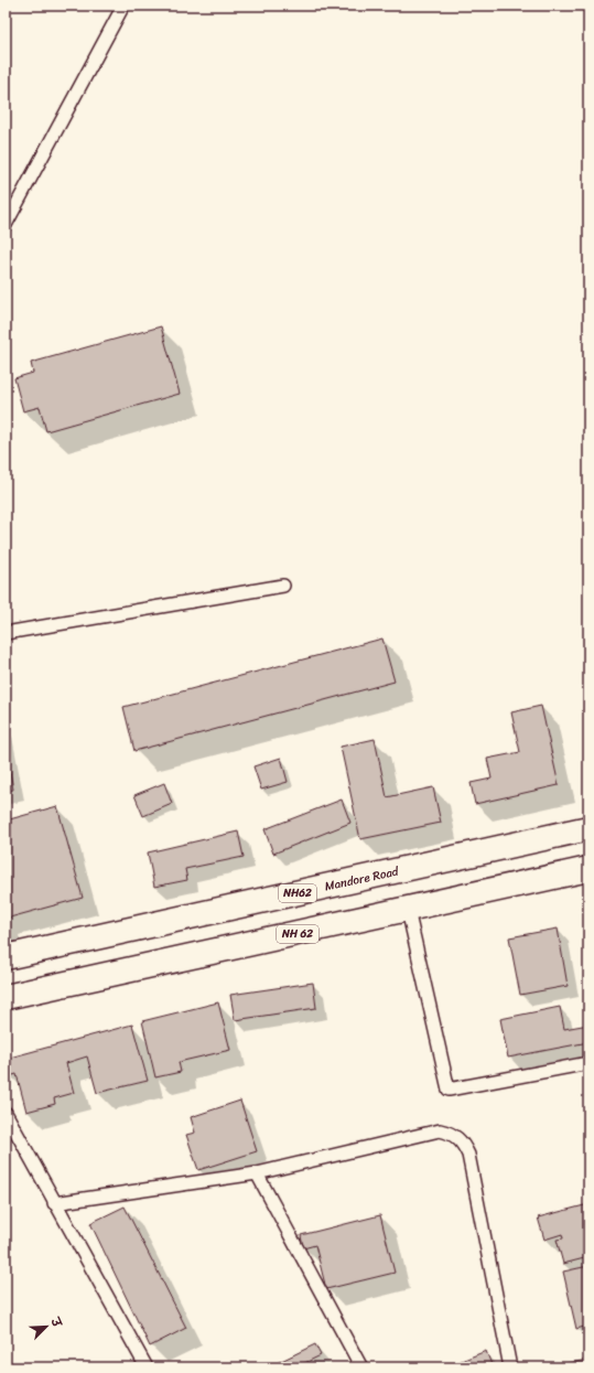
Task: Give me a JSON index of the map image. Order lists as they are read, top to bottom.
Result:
{
  "streets": {
    "highway": ["Mandore Road", "NH62", "NH 62"]
  },
  "north": "top right"
}
